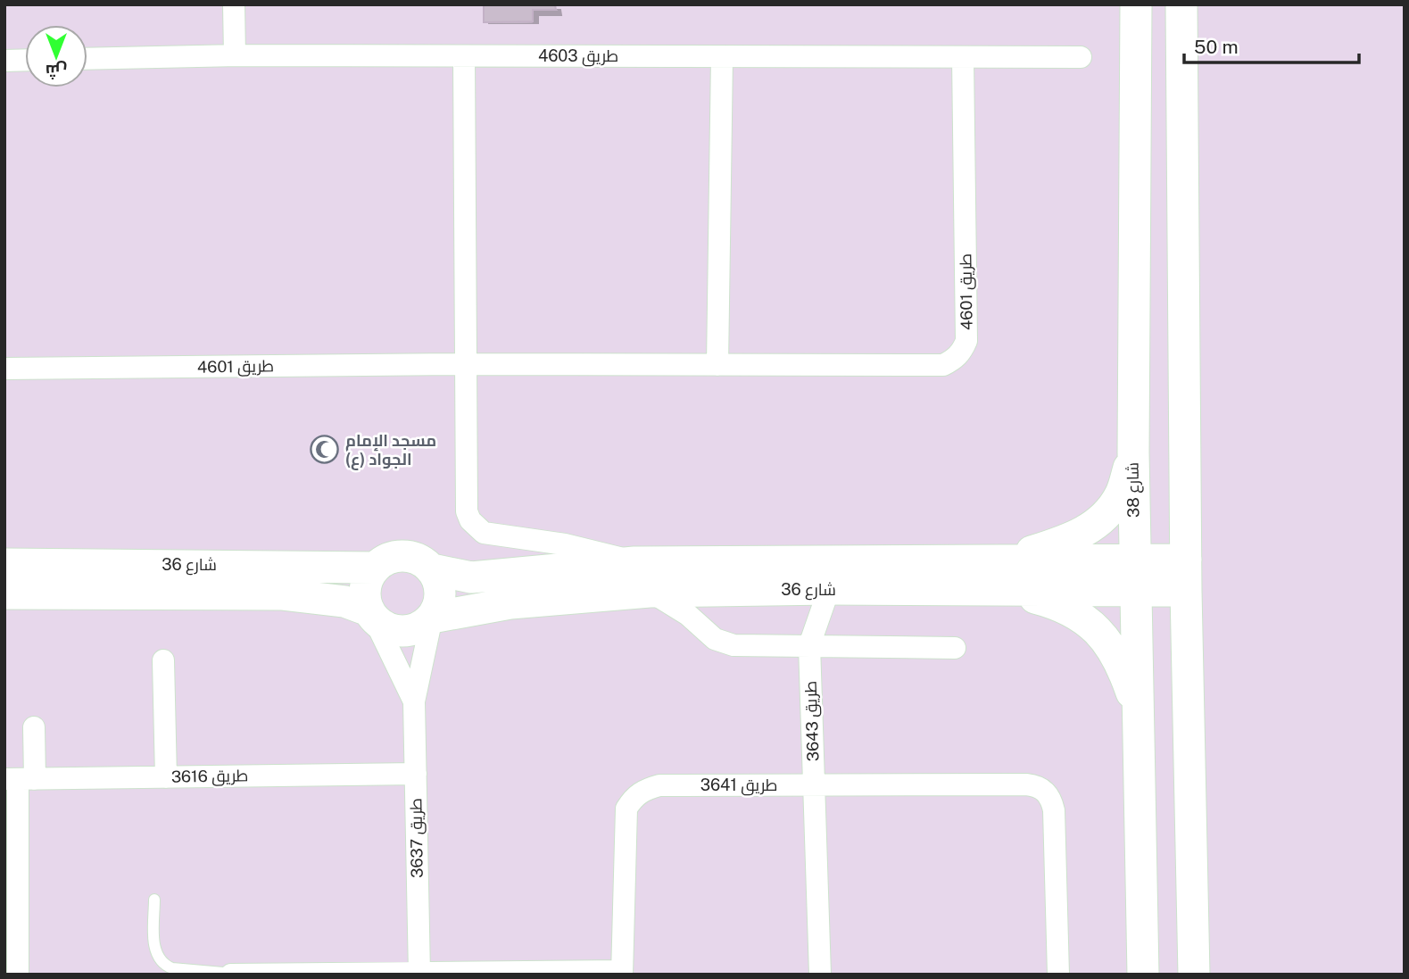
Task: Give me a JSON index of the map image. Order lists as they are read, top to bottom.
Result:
{
  "streets": {
    "street": [
      "طريق 4603",
      "طريق 4601",
      "شارع 38",
      "شارع 36",
      "طريق 3643",
      "طريق 3616",
      "طريق 3641",
      "طريق 3637"
    ]
  },
  "crossings": [
    ["طريق 4603", "طريق 4601"],
    ["شارع 38", "شارع 36"],
    ["شارع 36", "طريق 3637"],
    ["طريق 3643", "طريق 3641"],
    ["طريق 3616", "طريق 3637"]
  ],
  "places": {
    "mosque": ["مسجد الإمام الجواد (ع)"]
  },
  "scale_bar": "50 m",
  "north": "bottom"
}
